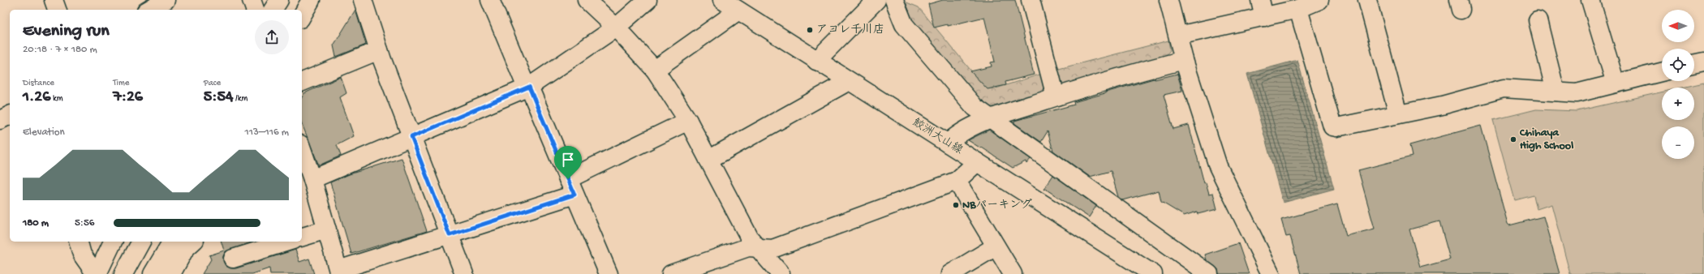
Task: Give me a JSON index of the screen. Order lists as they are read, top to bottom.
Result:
{
  "streets": {
    "street": ["鮫洲大山線"]
  },
  "places": ["アコレ千川店", "Chihaya High School", "NBパーキング"],
  "north": "left",
  "page": {
    "map_buttons": ["+", "−"],
    "heading": ["Evening run", "20:18 · 7 × 180 m"],
    "stats": [
      ["Distance", "1.26 km"],
      ["Time", "7:26"],
      ["Pace", "5:54 /km"]
    ],
    "chart": ["Elevation", "113–116 m"],
    "list": [
      {
        "name": "180 m",
        "note": "5:56"
      }
    ]
  }
}
